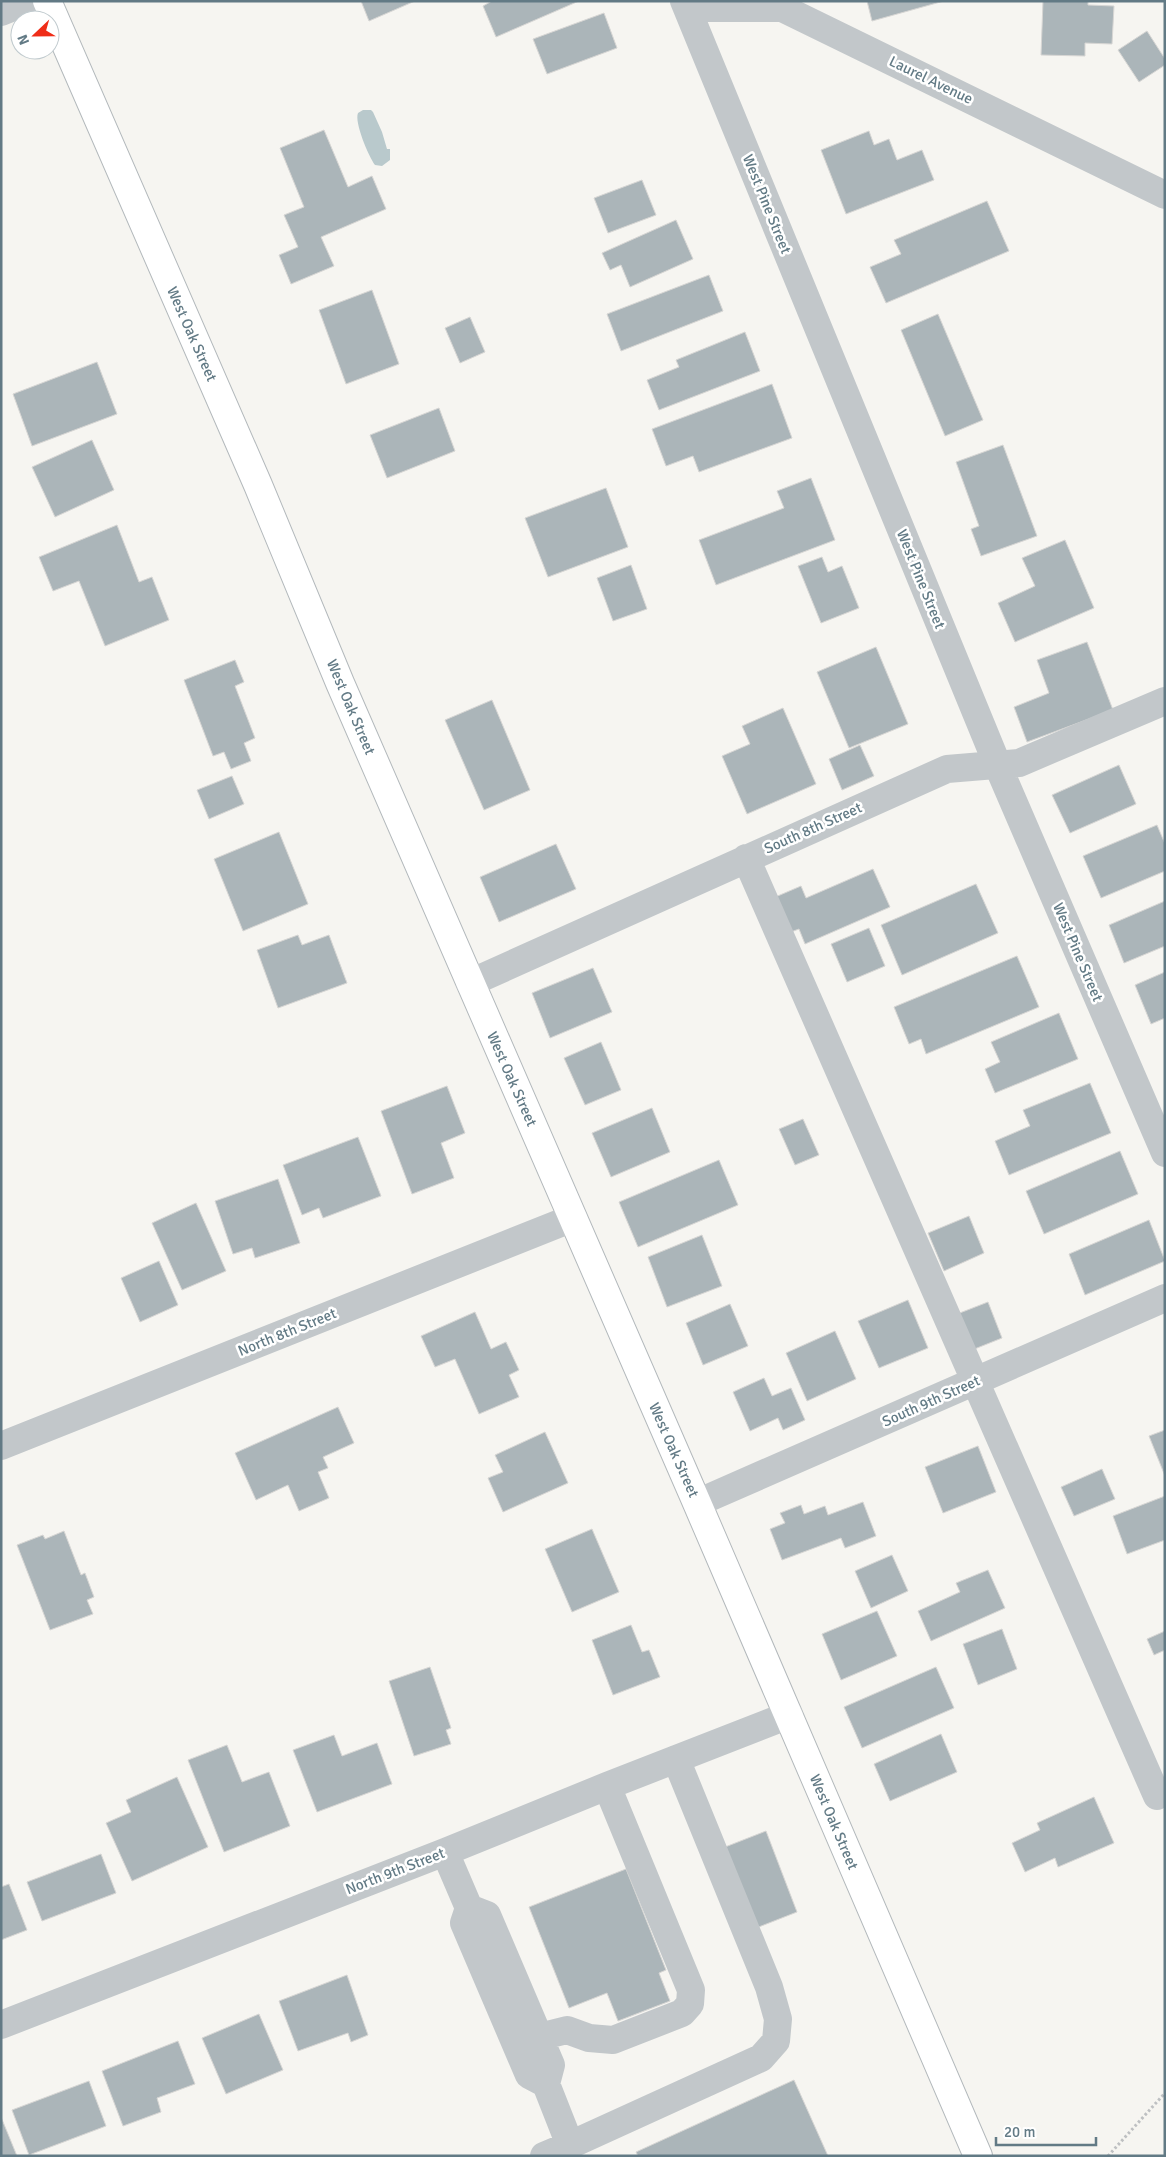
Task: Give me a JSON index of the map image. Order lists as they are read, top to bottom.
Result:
{
  "streets": {
    "main road": ["West Oak Street"],
    "street": [
      "Laurel Avenue",
      "West Pine Street",
      "South 8th Street",
      "North 8th Street",
      "South 9th Street",
      "North 9th Street"
    ]
  },
  "crossings": [
    ["Laurel Avenue", "West Pine Street"],
    ["West Pine Street", "South 8th Street"],
    ["West Oak Street", "South 8th Street"],
    ["West Oak Street", "North 8th Street"],
    ["West Oak Street", "South 9th Street"],
    ["West Oak Street", "North 9th Street"]
  ],
  "scale_bar": "20 m",
  "north": "left"
}
